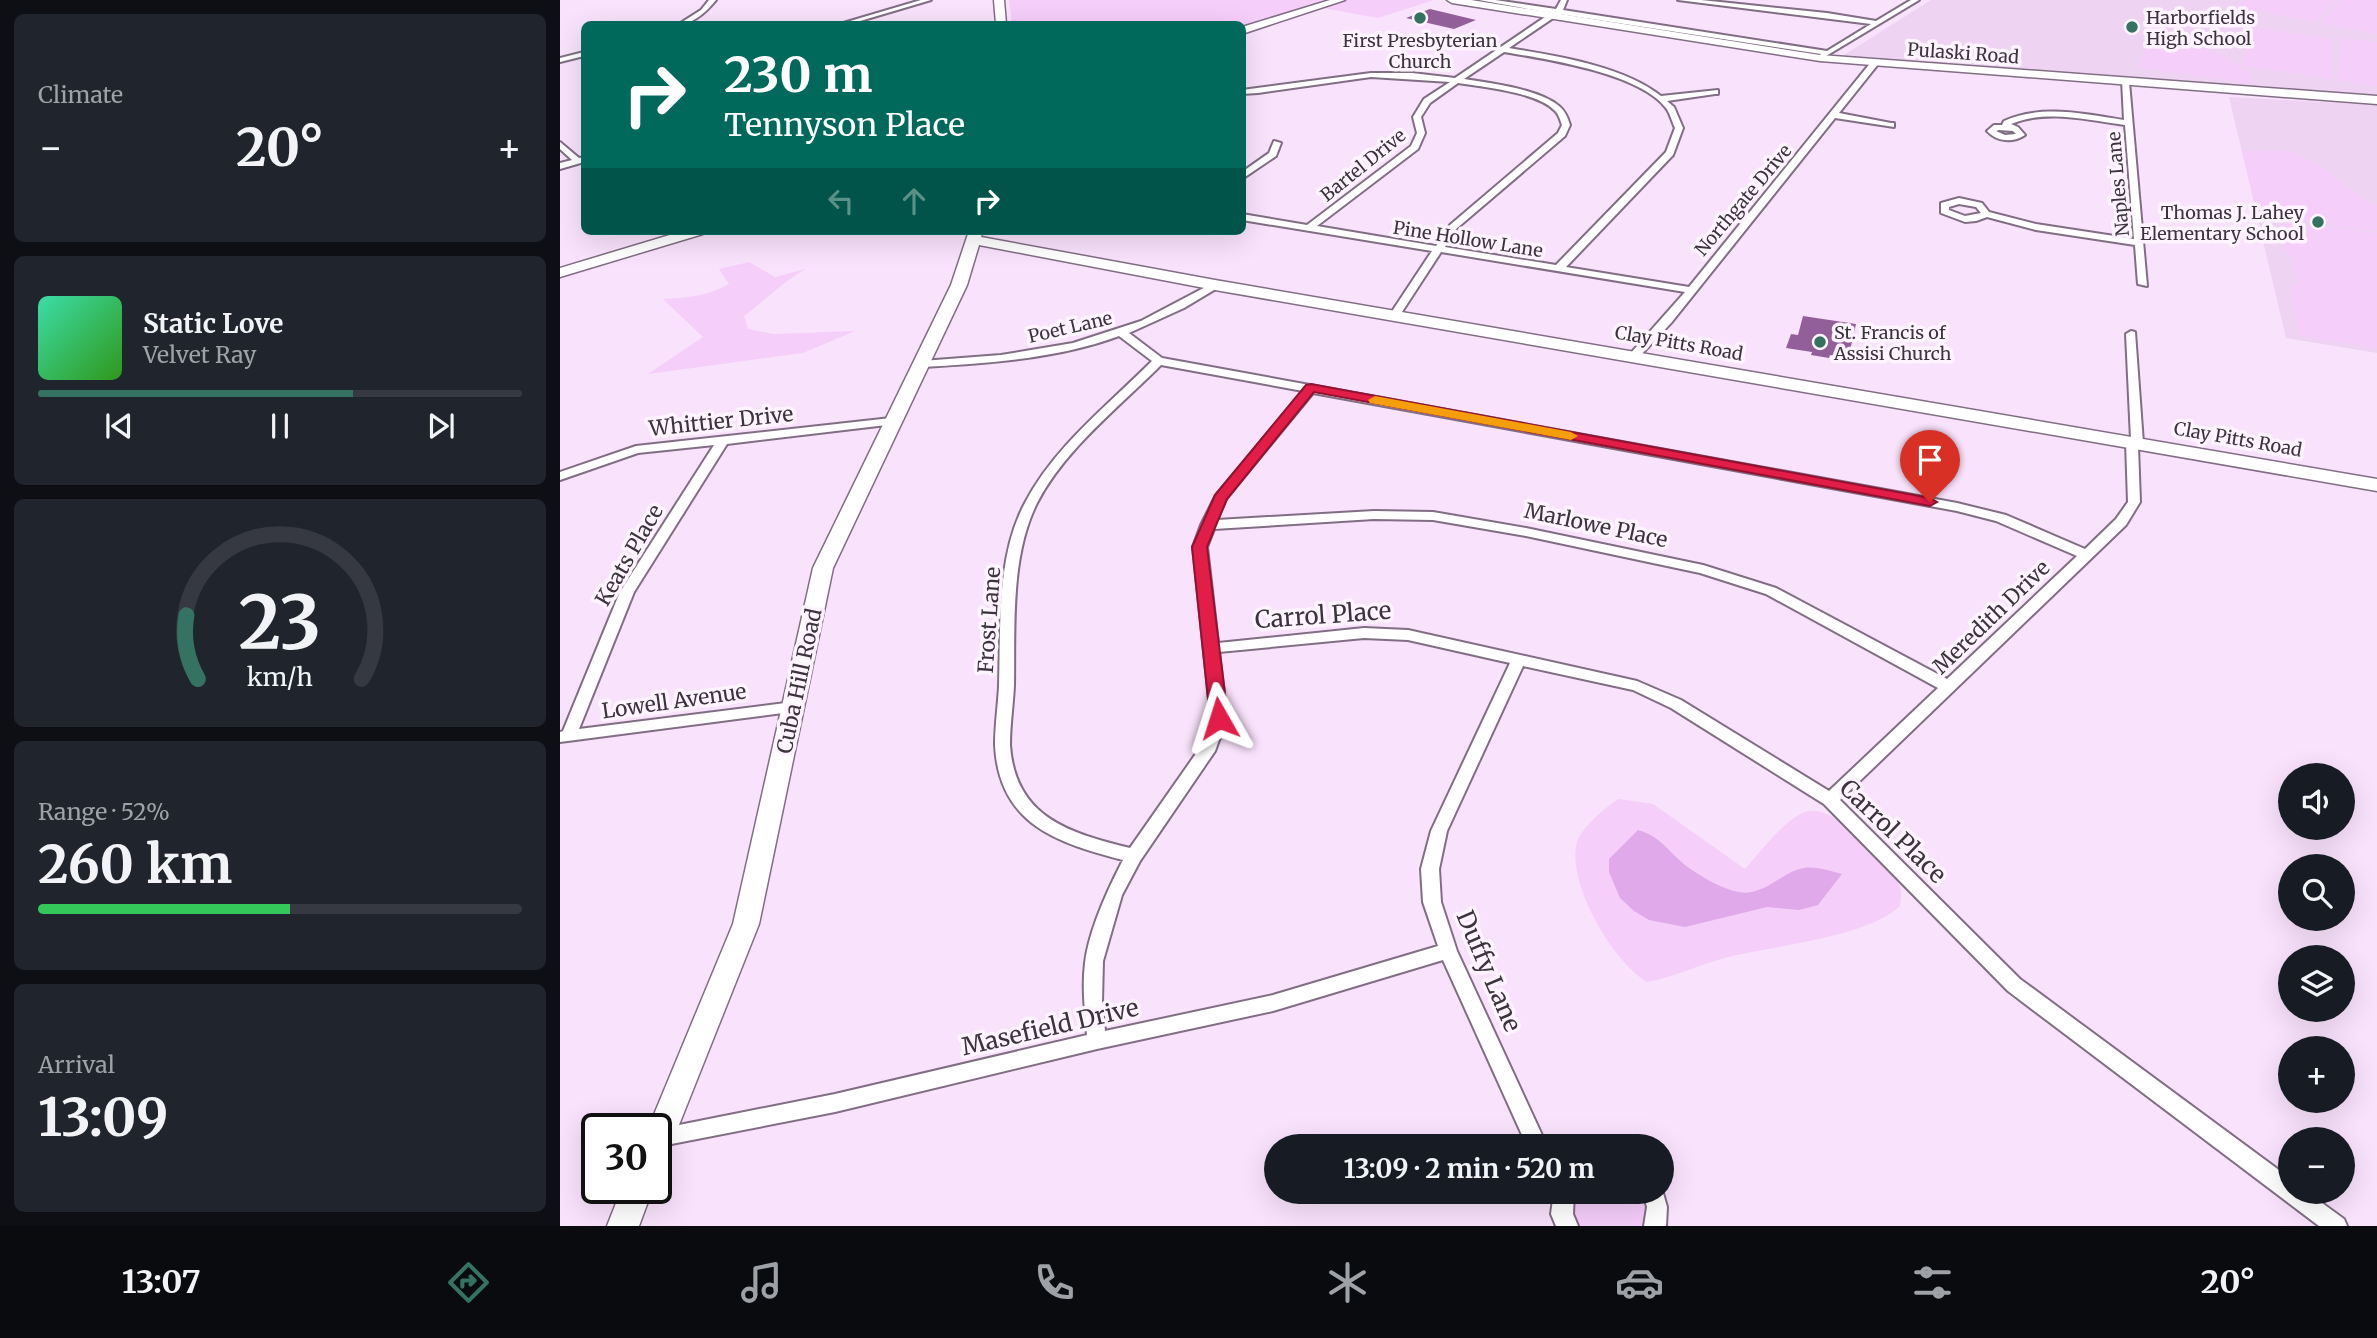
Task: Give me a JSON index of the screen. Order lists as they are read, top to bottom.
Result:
{
  "streets": {
    "main road": ["Pulaski Road", "Clay Pitts Road", "Cuba Hill Road"],
    "street": [
      "Bartel Drive",
      "Naples Lane",
      "Northgate Drive",
      "Pine Hollow Lane",
      "Poet Lane",
      "Whittier Drive",
      "Marlowe Place",
      "Keats Place",
      "Carrol Place",
      "Meredith Drive",
      "Frost Lane",
      "Lowell Avenue",
      "Duffy Lane",
      "Masefield Drive"
    ]
  },
  "crossings": [
    ["Pulaski Road", "Bartel Drive"],
    ["Pulaski Road", "Naples Lane"],
    ["Pulaski Road", "Northgate Drive"],
    ["Bartel Drive", "Pine Hollow Lane"],
    ["Northgate Drive", "Pine Hollow Lane"],
    ["Northgate Drive", "Clay Pitts Road"],
    ["Poet Lane", "Clay Pitts Road"],
    ["Poet Lane", "Cuba Hill Road"],
    ["Clay Pitts Road", "Meredith Drive"],
    ["Clay Pitts Road", "Cuba Hill Road"],
    ["Whittier Drive", "Keats Place"],
    ["Whittier Drive", "Cuba Hill Road"],
    ["Marlowe Place", "Meredith Drive"],
    ["Keats Place", "Lowell Avenue"],
    ["Carrol Place", "Meredith Drive"],
    ["Carrol Place", "Duffy Lane"],
    ["Cuba Hill Road", "Lowell Avenue"],
    ["Duffy Lane", "Masefield Drive"]
  ],
  "places": [
    "First Presbyterian Church",
    "Harborfields High School",
    "Thomas J. Lahey Elementary School",
    "St. Francis of Assisi Church"
  ],
  "page": {
    "tile": [
      "Climate",
      ["Range · 52%", "260 km"],
      ["Arrival", "13:09"]
    ],
    "turn": ["230 m", "Tennyson Place"],
    "heat": ["−", "20°", "+"],
    "song": ["Static Love", "Velvet Ray"],
    "map_buttons": ["+", "−"],
    "limit": "30",
    "trip": "13:09 · 2 min · 520 m",
    "tabs": ["13:07", "20°"],
    "gauge": ["23", "km/h"]
  }
}
